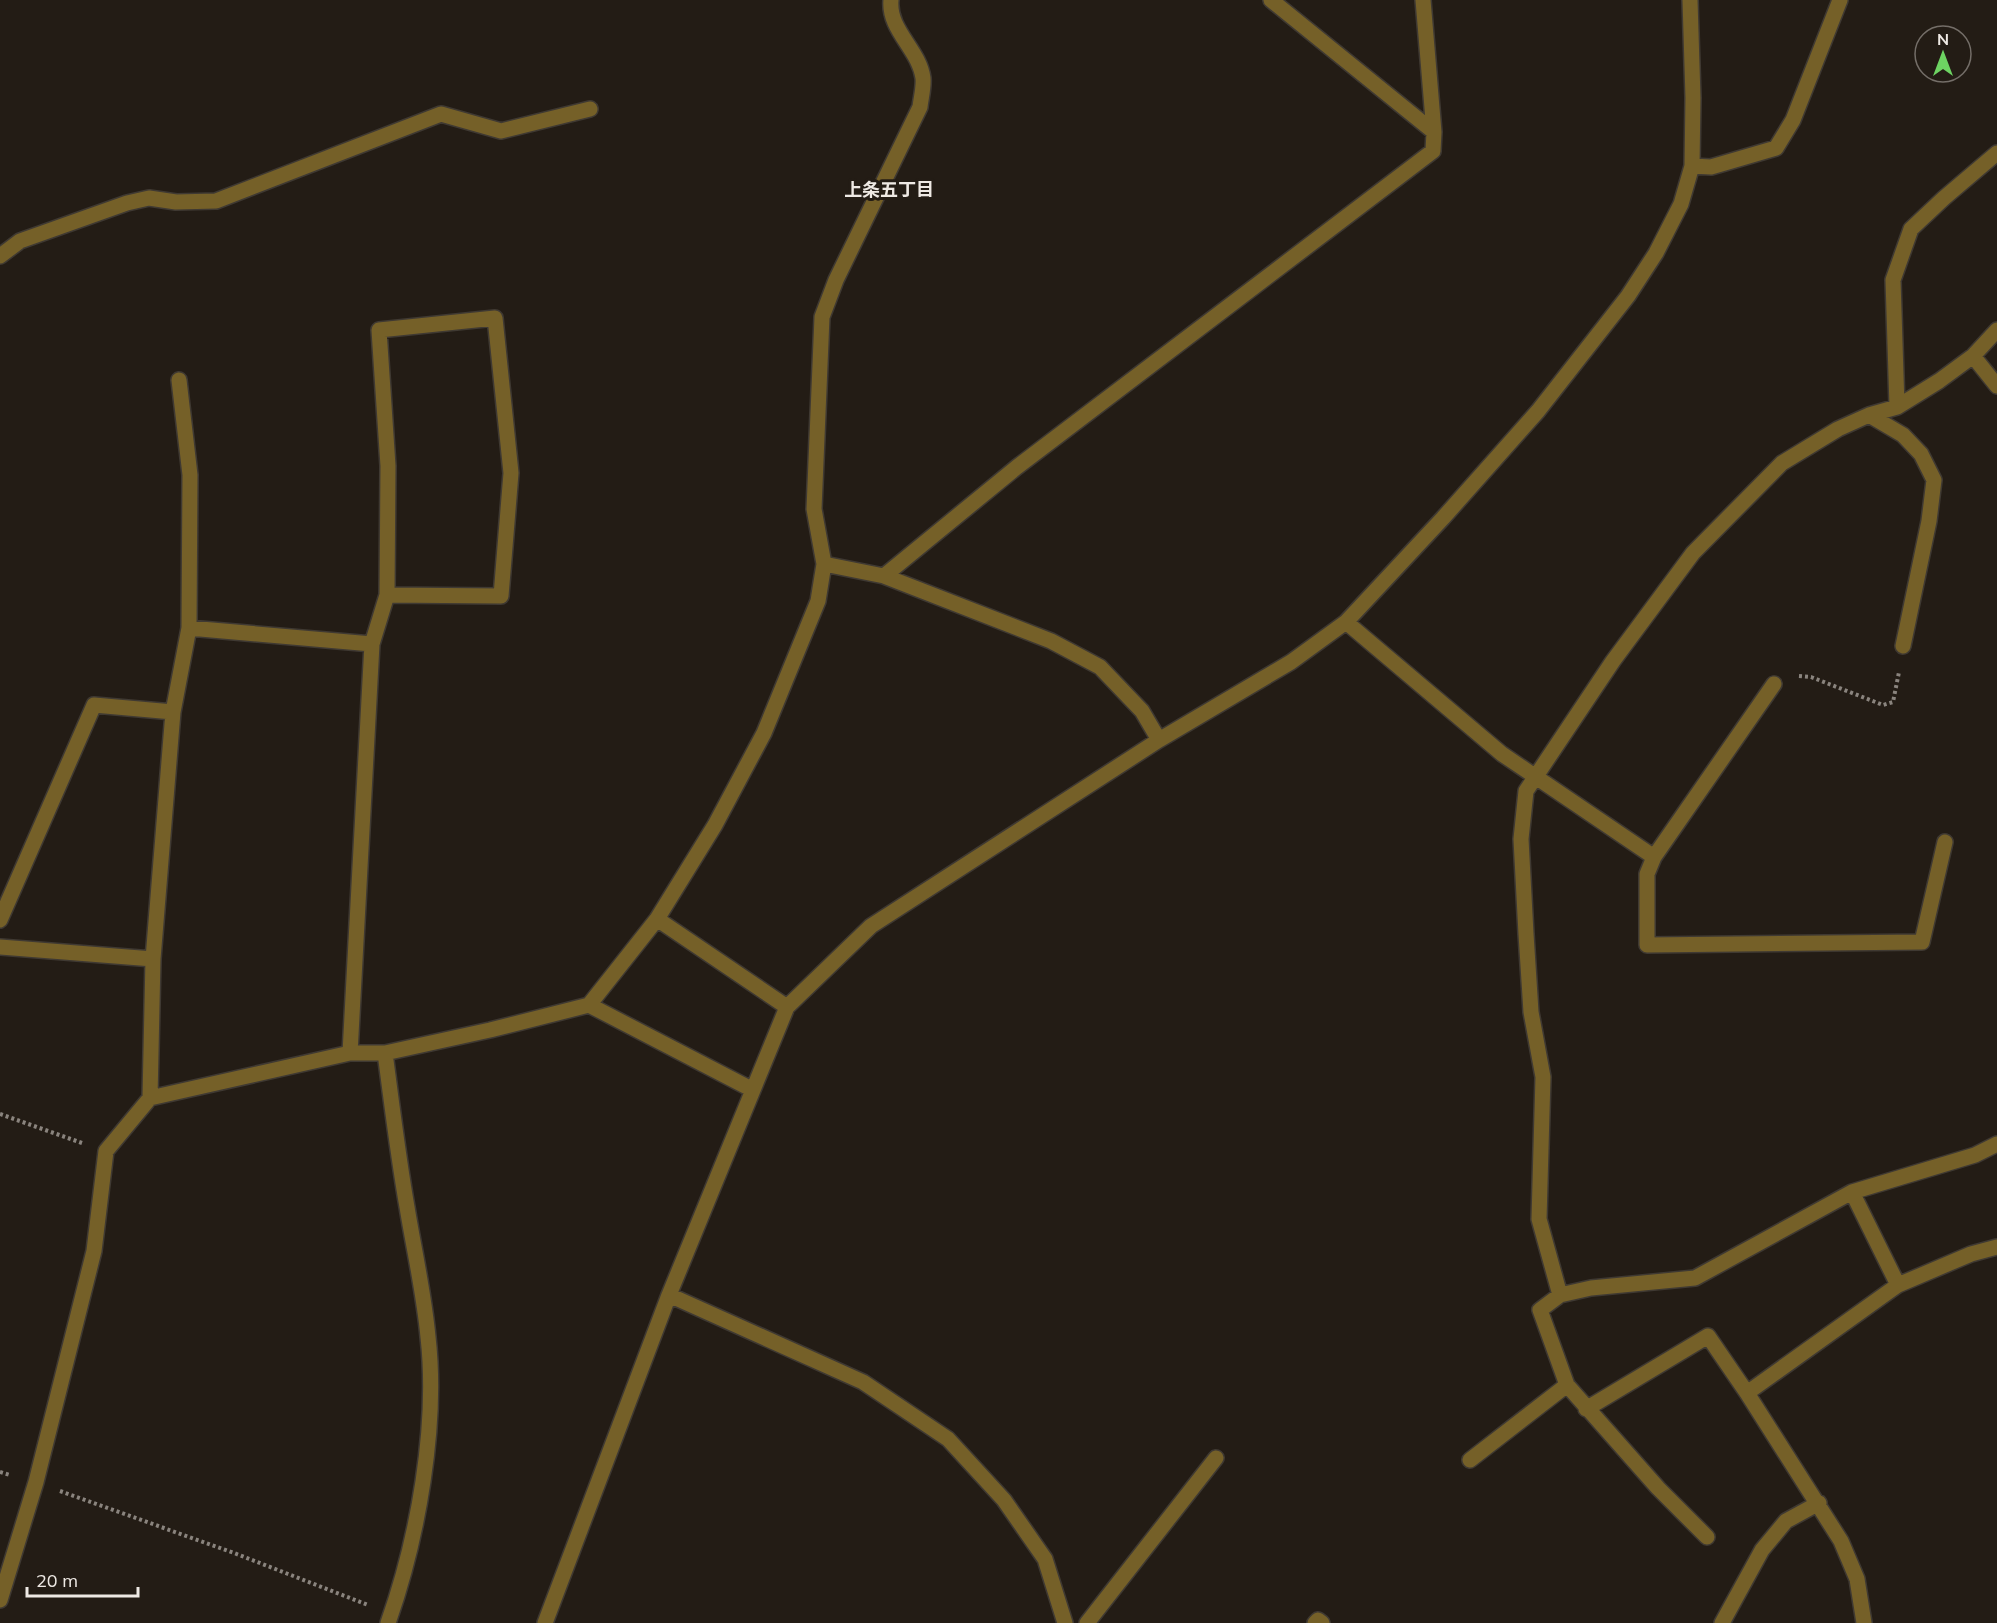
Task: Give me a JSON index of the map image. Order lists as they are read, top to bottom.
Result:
{
  "districts": ["上条五丁目"],
  "scale_bar": "20 m",
  "north": "top"
}
